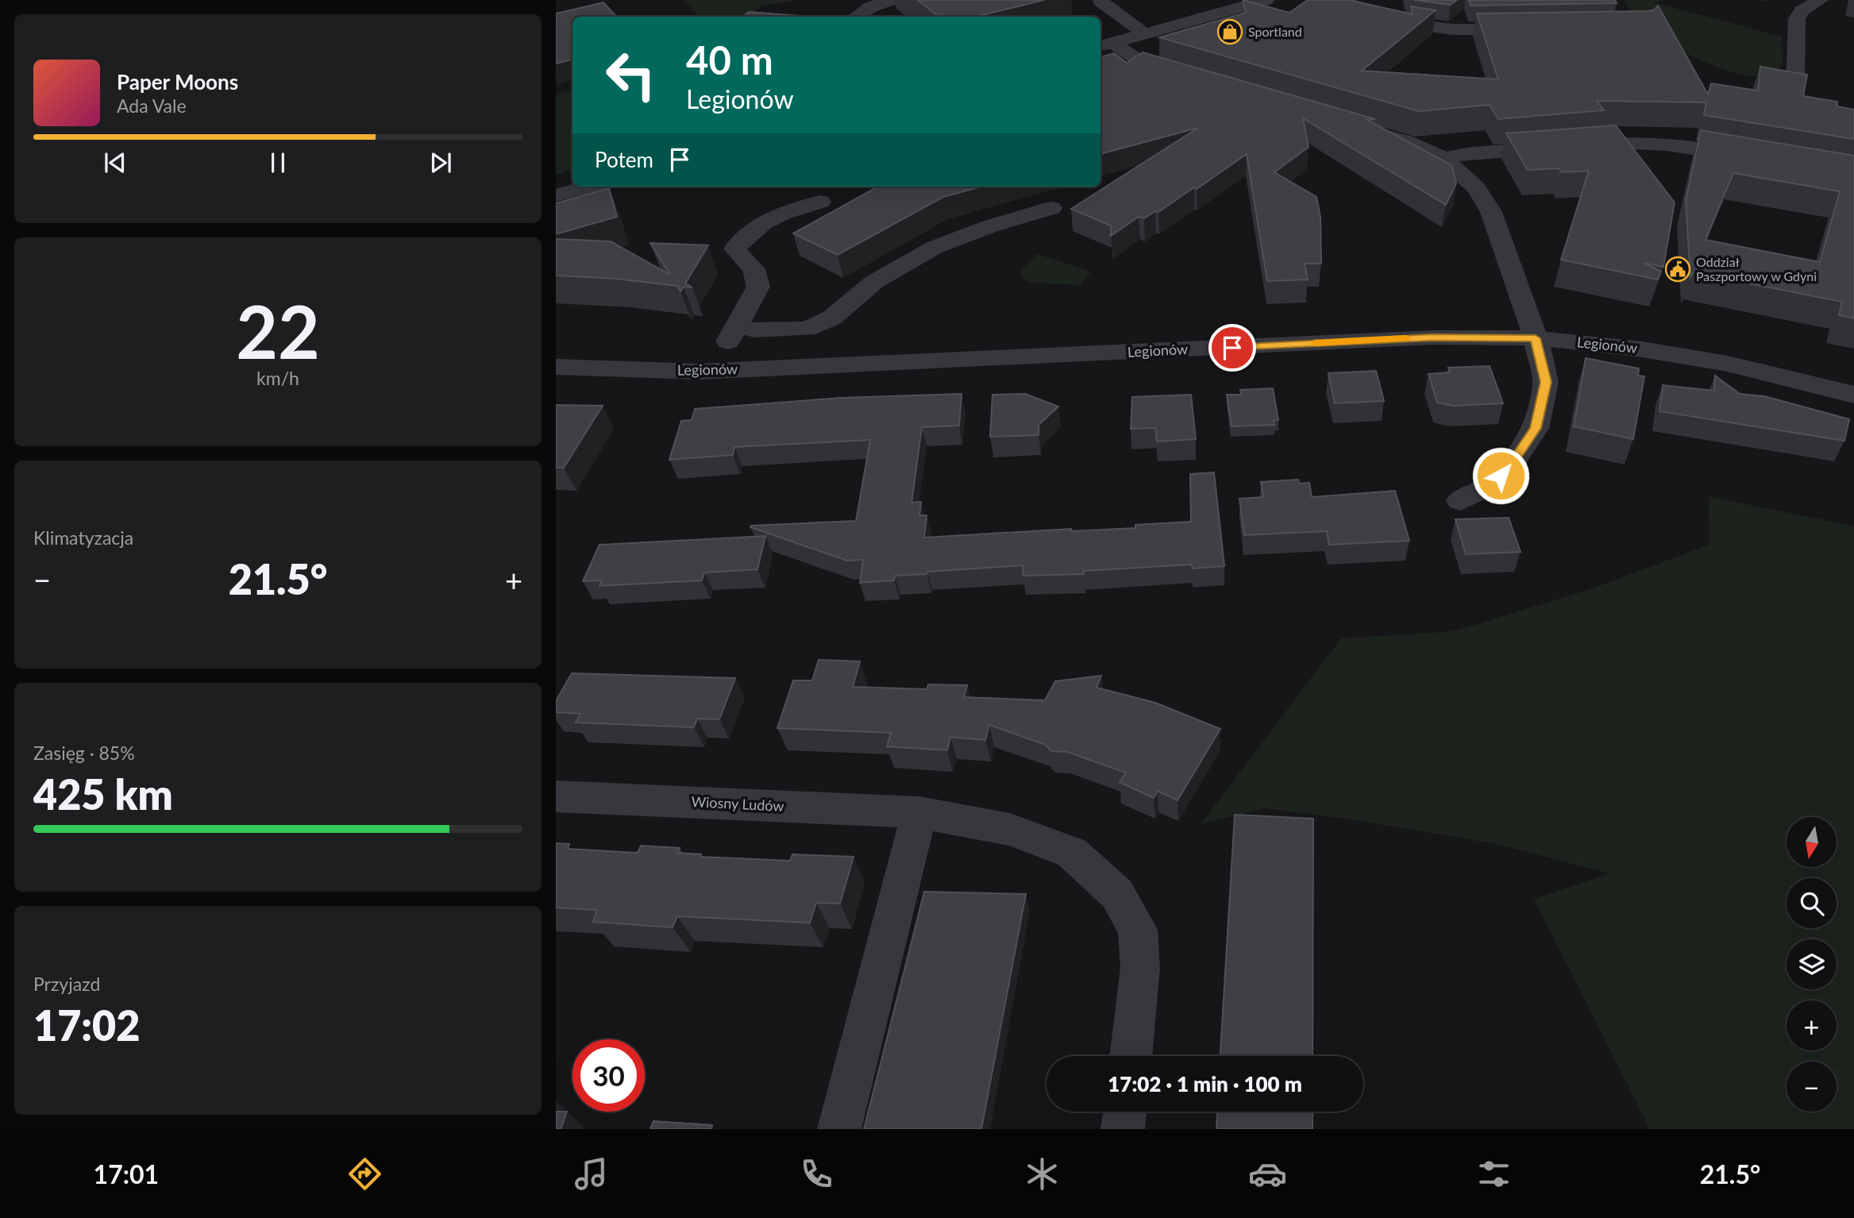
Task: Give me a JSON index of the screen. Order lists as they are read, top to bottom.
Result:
{
  "streets": {
    "street": ["Legionów", "Wiosny Ludów"]
  },
  "places": {
    "shop": ["Sportland"],
    "public building": ["Oddział Paszportowy w Gdyni"]
  },
  "north": "bottom",
  "page": {
    "turn": ["40 m", "Legionów"],
    "song": ["Paper Moons", "Ada Vale"],
    "then": "Potem",
    "tile": [
      ["22", "km/h"],
      "Klimatyzacja",
      ["Zasięg · 85%", "425 km"],
      ["Przyjazd", "17:02"]
    ],
    "heat": ["−", "21.5°", "+"],
    "map_buttons": ["+", "−"],
    "limit": "30",
    "trip": "17:02 · 1 min · 100 m",
    "tabs": ["17:01", "21.5°"]
  }
}
